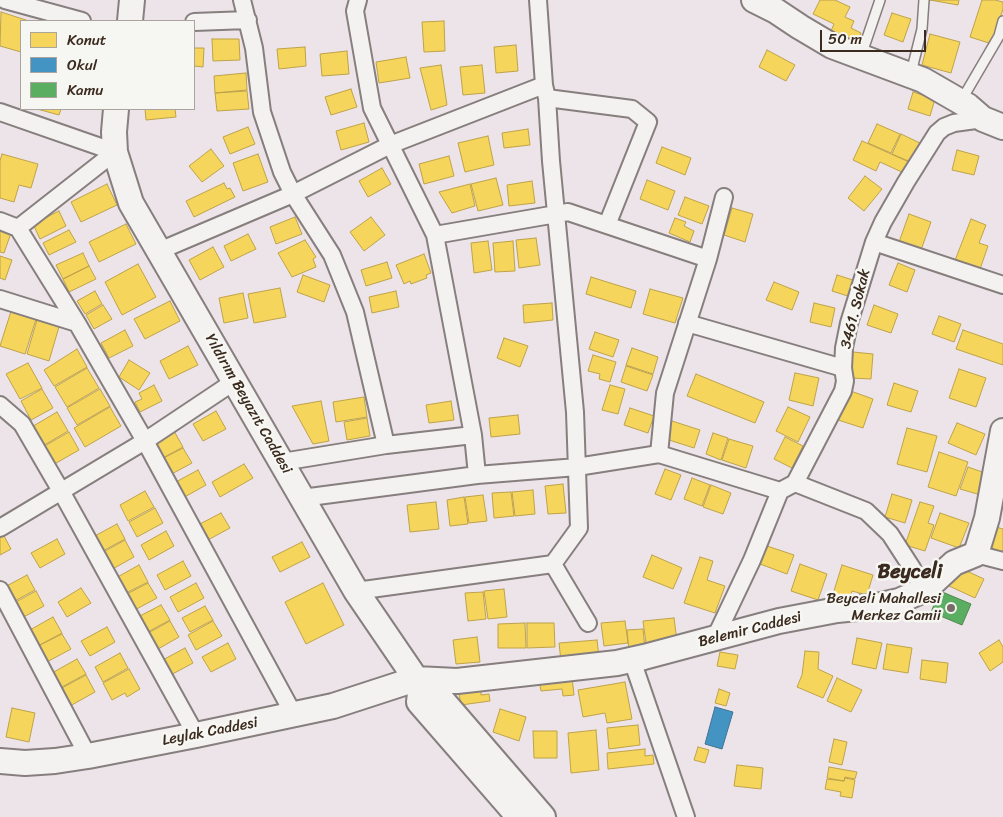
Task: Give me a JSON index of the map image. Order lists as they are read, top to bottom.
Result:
{
  "streets": {
    "street": [
      "3461. Sokak",
      "Yıldırım Beyazıt Caddesi",
      "Belemir Caddesi",
      "Leylak Caddesi"
    ]
  },
  "crossings": [
    ["Yıldırım Beyazıt Caddesi", "Belemir Caddesi"],
    ["Yıldırım Beyazıt Caddesi", "Leylak Caddesi"],
    ["Belemir Caddesi", "Leylak Caddesi"]
  ],
  "districts": ["Beyceli"],
  "places": ["Beyceli Mahallesi Merkez Camii"],
  "legend": ["Konut", "Okul", "Kamu"],
  "scale_bar": "50 m"
}
